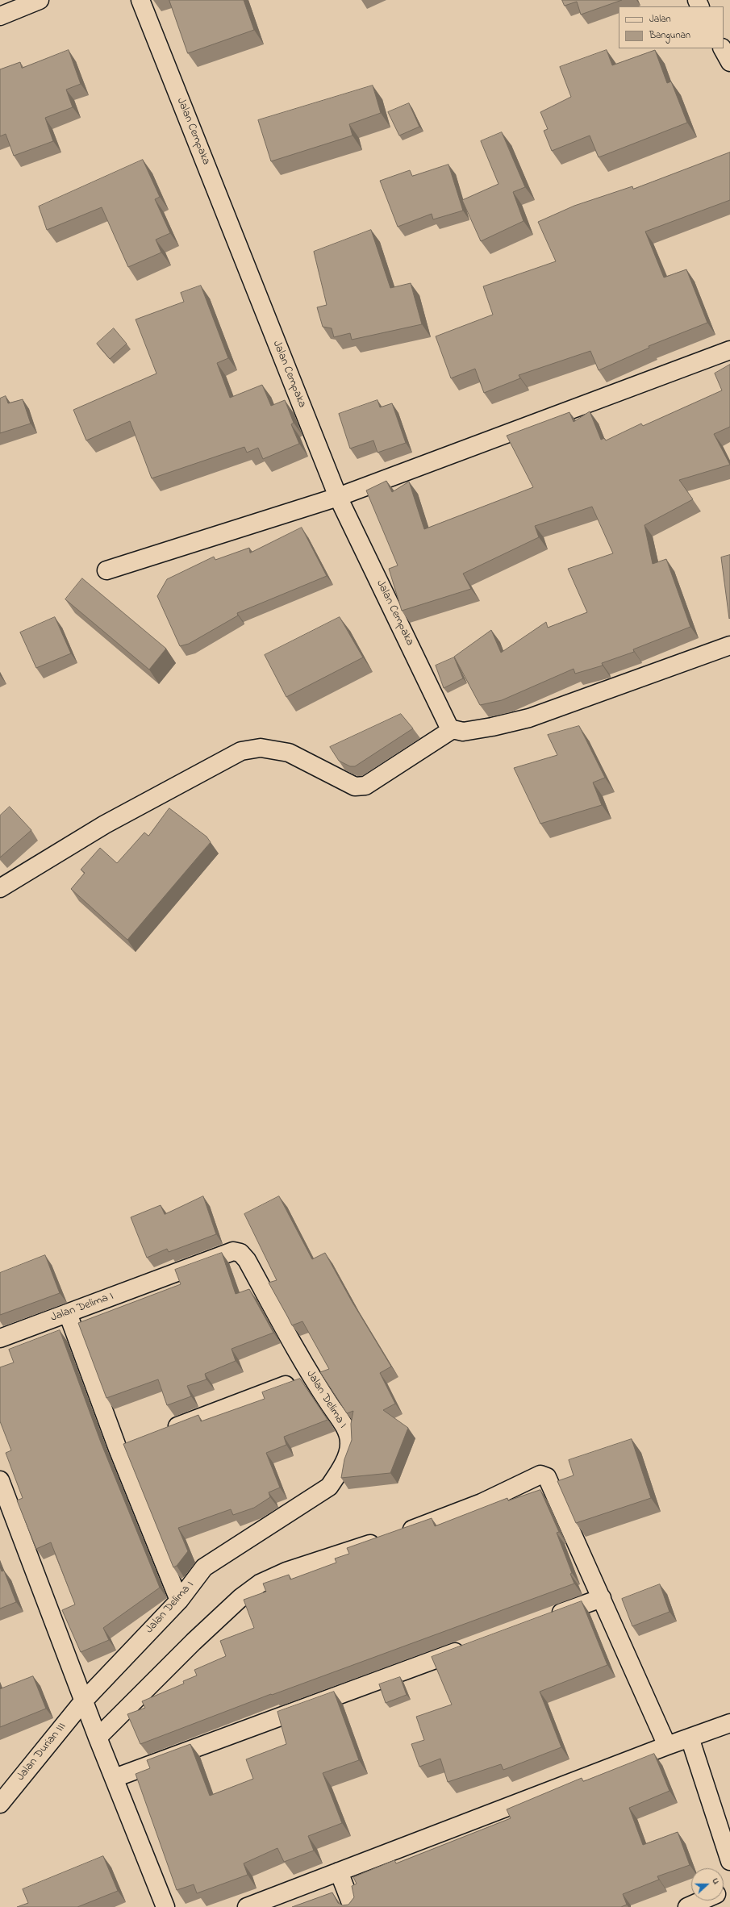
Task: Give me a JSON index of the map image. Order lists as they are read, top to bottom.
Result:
{
  "streets": {
    "street": ["Jalan Cempaka", "Jalan Delima I", "Jalan Durian III"]
  },
  "crossings": [
    ["Jalan Delima I", "Jalan Durian III"]
  ],
  "legend": ["Jalan", "Bangunan"],
  "north": "right"
}
